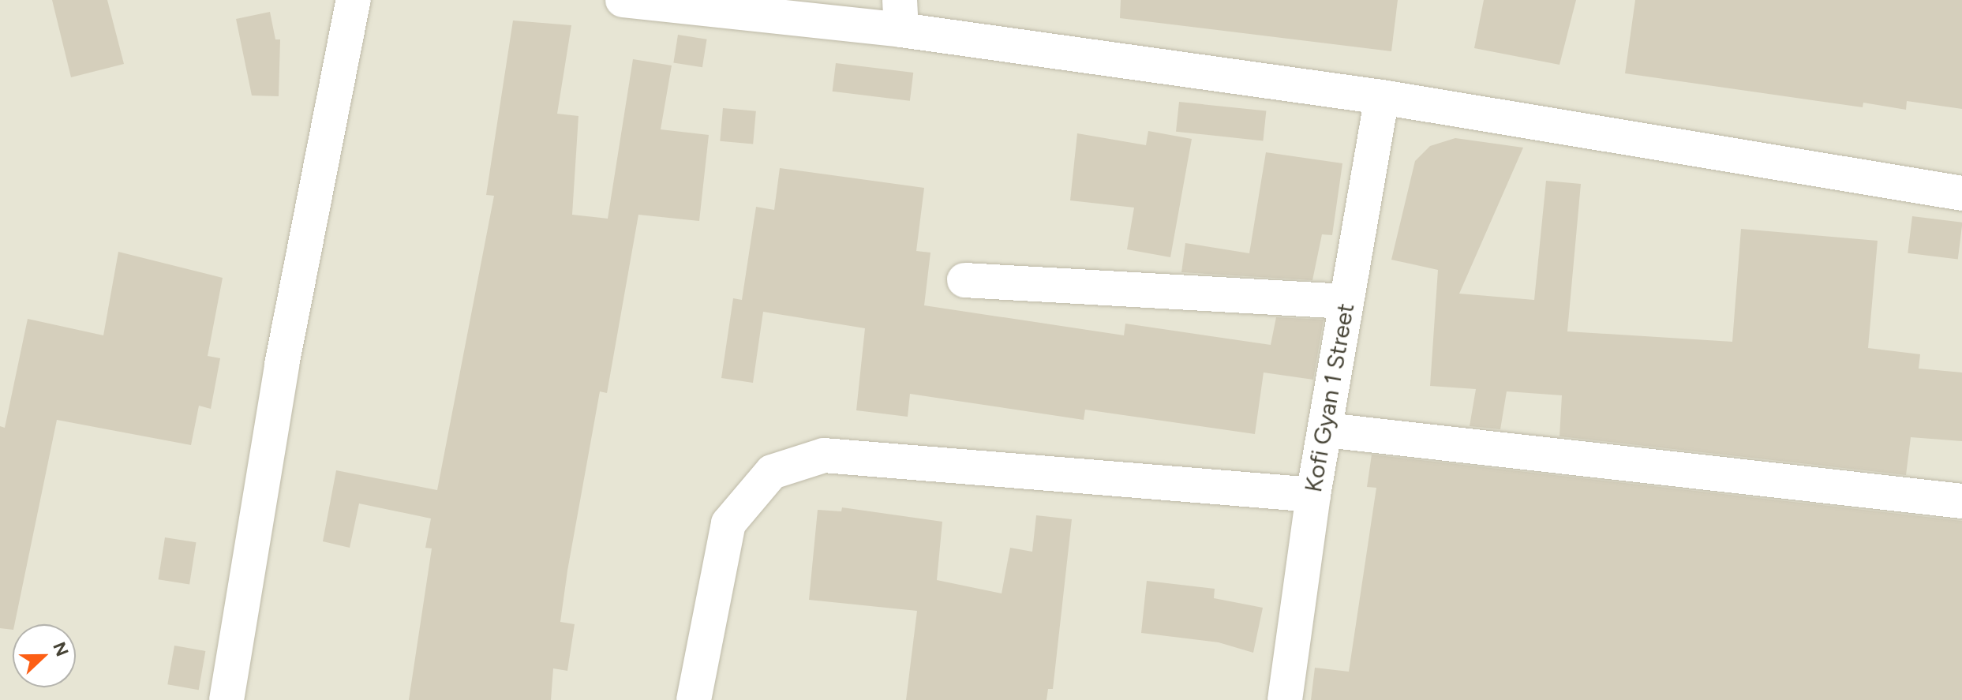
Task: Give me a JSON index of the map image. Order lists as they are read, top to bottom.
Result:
{
  "streets": {
    "street": ["Kofi Gyan 1 Street"]
  },
  "north": "right"
}
